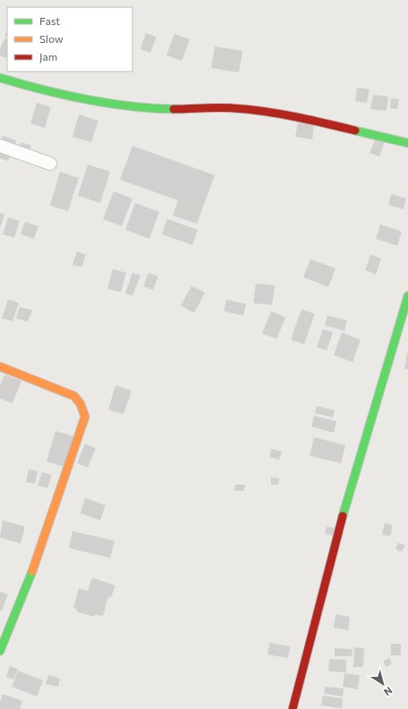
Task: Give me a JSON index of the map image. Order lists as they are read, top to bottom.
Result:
{
  "legend": ["Fast", "Slow", "Jam"],
  "north": "bottom right"
}
